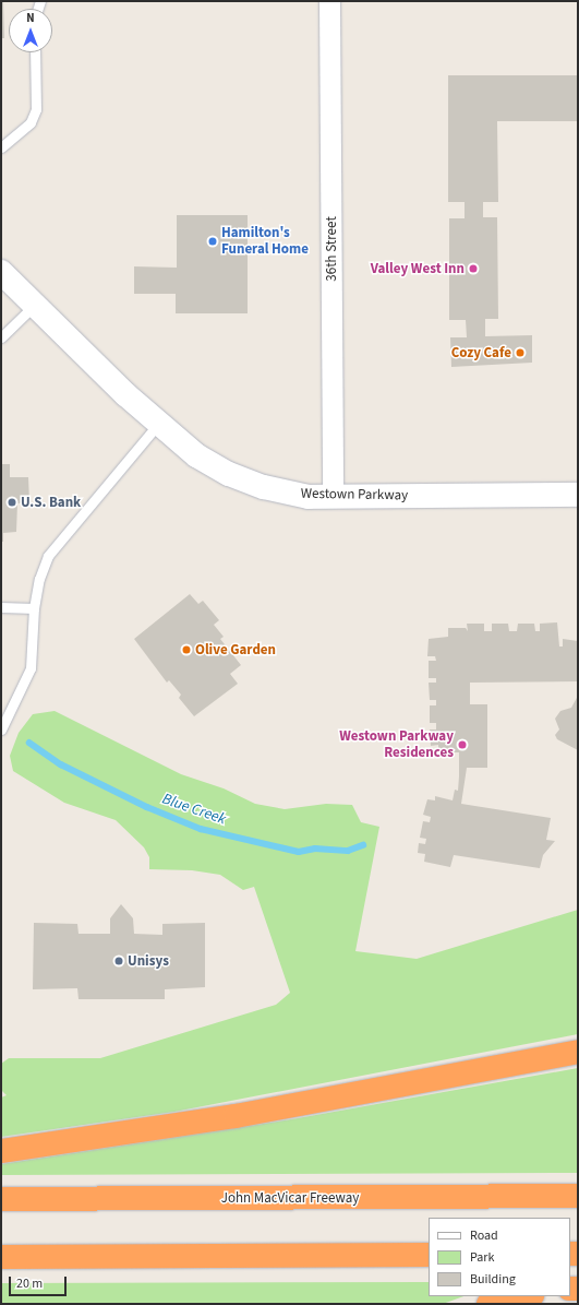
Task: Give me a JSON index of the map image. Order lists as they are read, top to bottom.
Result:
{
  "streets": {
    "highway": ["John MacVicar Freeway"],
    "street": ["36th Street", "Westown Parkway"]
  },
  "crossings": [
    ["36th Street", "Westown Parkway"]
  ],
  "water": ["Blue Creek"],
  "places": [
    "Hamilton's Funeral Home",
    "Valley West Inn",
    "Cozy Cafe",
    "U.S. Bank",
    "Olive Garden",
    "Westown Parkway Residences",
    "Unisys"
  ],
  "legend": ["Road", "Park", "Building"],
  "scale_bar": "20 m",
  "north": "top"
}
